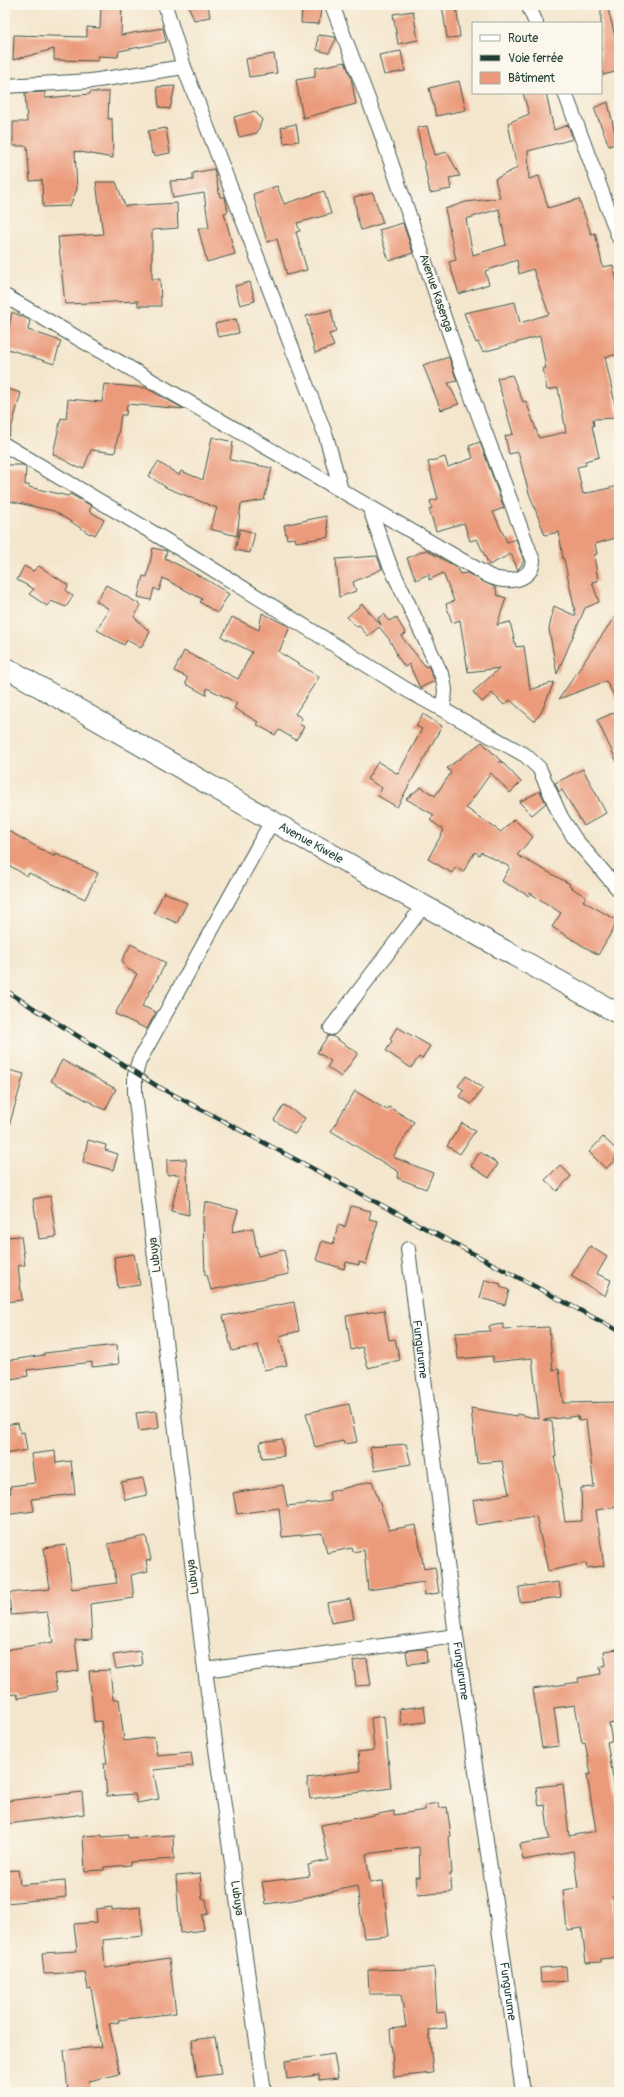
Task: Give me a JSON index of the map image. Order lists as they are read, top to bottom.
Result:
{
  "streets": {
    "street": [
      "Avenue Kasenga",
      "Avenue Kiwele",
      "Lubuya",
      "Fungurume"
    ]
  },
  "crossings": [
    ["Avenue Kiwele", "Lubuya"]
  ],
  "legend": ["Route", "Voie ferrée", "Bâtiment"]
}
